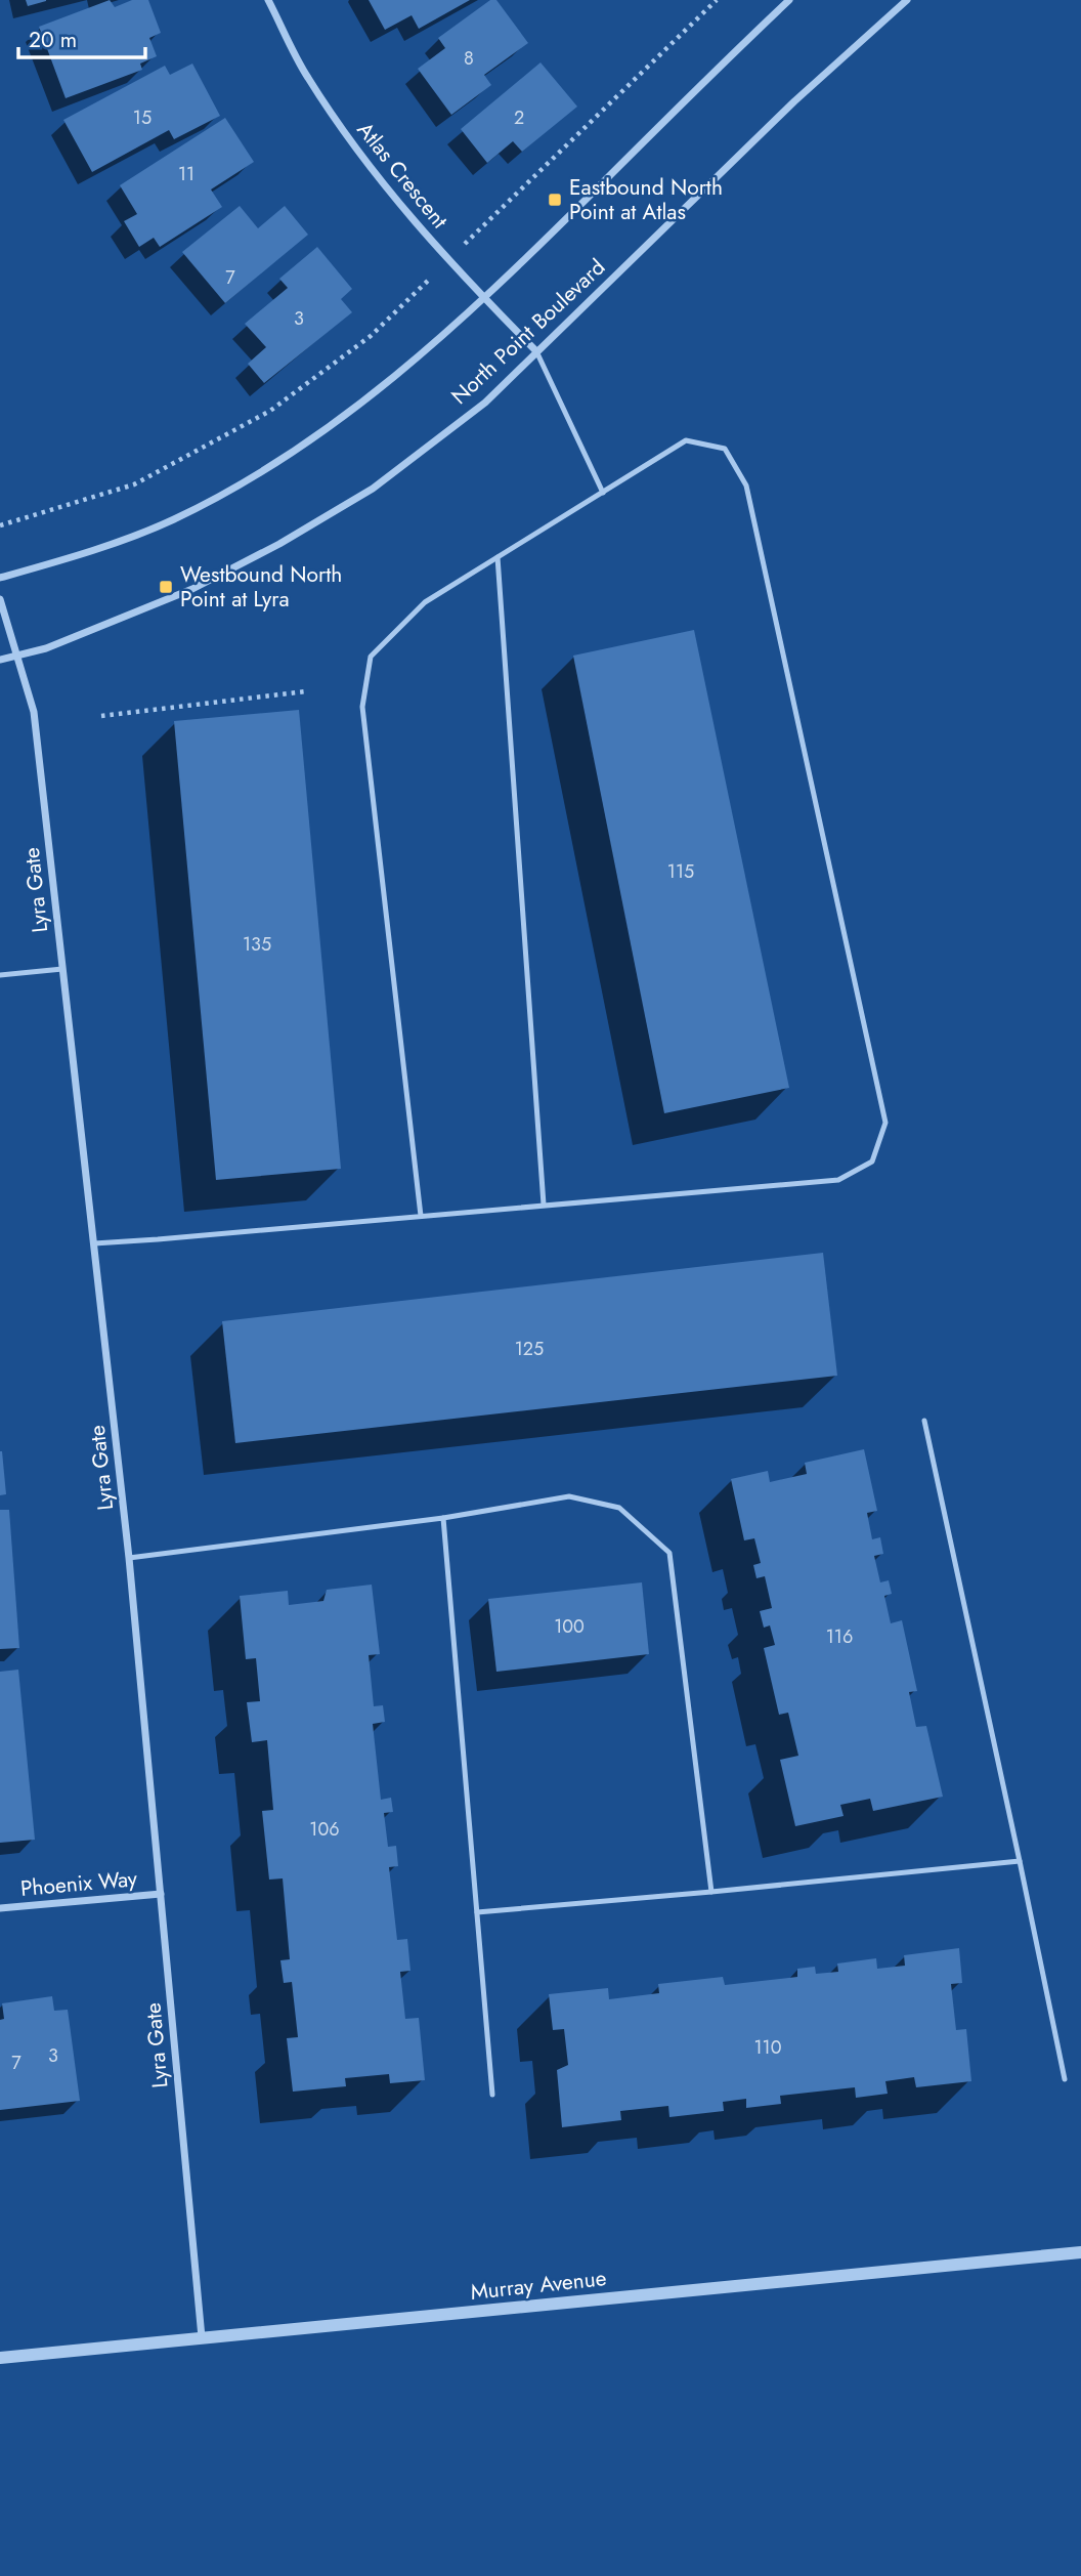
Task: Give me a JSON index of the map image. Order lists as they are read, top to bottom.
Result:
{
  "streets": {
    "street": [
      "Atlas Crescent",
      "North Point Boulevard",
      "Lyra Gate",
      "Phoenix Way",
      "Murray Avenue"
    ]
  },
  "crossings": [
    ["Atlas Crescent", "North Point Boulevard"],
    ["North Point Boulevard", "Lyra Gate"],
    ["Lyra Gate", "Phoenix Way"],
    ["Lyra Gate", "Murray Avenue"]
  ],
  "places": {
    "transit": ["Eastbound North Point at Atlas", "Westbound North Point at Lyra"]
  },
  "house_numbers": [
    "8",
    "15",
    "2",
    "11",
    "7",
    "3",
    "115",
    "135",
    "125",
    "100",
    "116",
    "106",
    "110",
    "3",
    "7"
  ],
  "scale_bar": "20 m"
}
